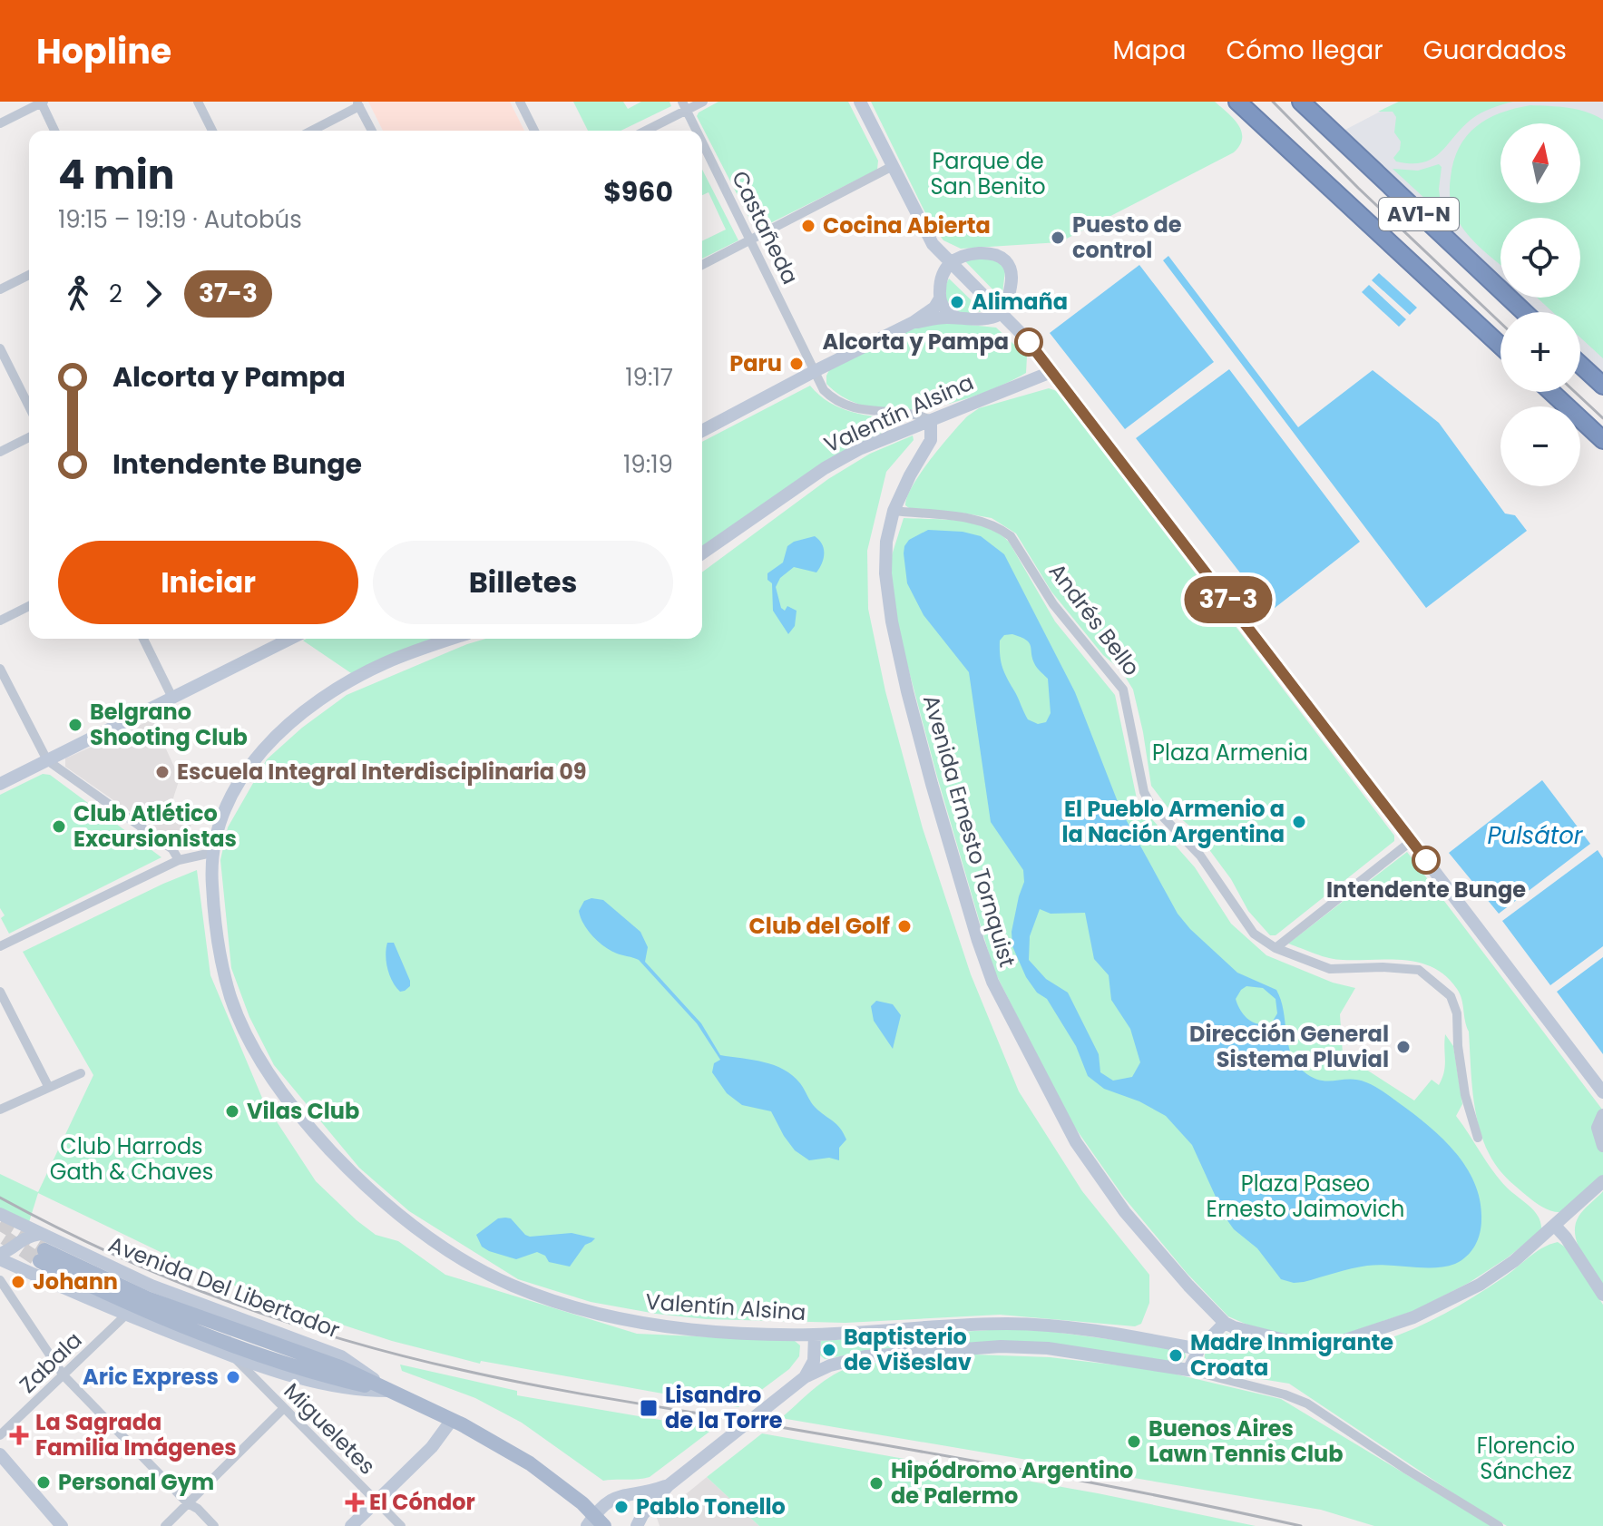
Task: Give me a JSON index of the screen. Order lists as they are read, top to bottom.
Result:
{
  "streets": {
    "highway": ["AV1-N"],
    "main road": ["Valentín Alsina", "Avenida Ernesto Tornquist", "Avenida Del Libertador"],
    "street": [
      "Castañeda",
      "Andrés Bello",
      "Zabala",
      "Migueletes"
    ]
  },
  "crossings": [
    ["Castañeda", "Valentín Alsina"],
    ["Castañeda", "Avenida Ernesto Tornquist"],
    ["Valentín Alsina", "Avenida Ernesto Tornquist"],
    ["Andrés Bello", "Avenida Ernesto Tornquist"],
    ["Avenida Del Libertador", "Zabala"],
    ["Avenida Del Libertador", "Migueletes"]
  ],
  "water": ["Pulsátor"],
  "parks": [
    "Parque de San Benito",
    "Plaza Armenia",
    "Club Harrods Gath & Chaves",
    "Plaza Paseo Ernesto Jaimovich",
    "Florencio Sánchez"
  ],
  "places": {
    "other": [
      "Cocina Abierta",
      "Puesto de control",
      "Alimaña",
      "Alcorta y Pampa",
      "Paru",
      "Belgrano Shooting Club",
      "Escuela Integral Interdisciplinaria 09",
      "El Pueblo Armenio a la Nación Argentina",
      "Club Atlético Excursionistas",
      "Intendente Bunge",
      "Club del Golf",
      "Dirección General Sistema Pluvial",
      "Vilas Club",
      "Johann",
      "Baptisterio de Višeslav",
      "Madre Inmigrante Croata",
      "Aric Express",
      "Buenos Aires Lawn Tennis Club",
      "Personal Gym",
      "Hipódromo Argentino de Palermo",
      "Pablo Tonello"
    ],
    "transit": ["Lisandro de la Torre"],
    "health": ["La Sagrada Familia Imágenes", "El Cóndor"]
  },
  "lines": ["bus line 37-3"],
  "north": "top",
  "page": {
    "header": "Hopline",
    "nav": ["Mapa", "Cómo llegar", "Guardados"],
    "on_map": "37-3",
    "map_buttons": ["+", "−"],
    "heading": ["4 min", "19:15 – 19:19 · Autobús", "$960"],
    "legs": ["2", "37-3"],
    "list": [
      {
        "name": "Alcorta y Pampa",
        "value": "19:17"
      },
      {
        "name": "Intendente Bunge",
        "value": "19:19"
      }
    ],
    "buttons": ["Iniciar", "Billetes"]
  }
}
